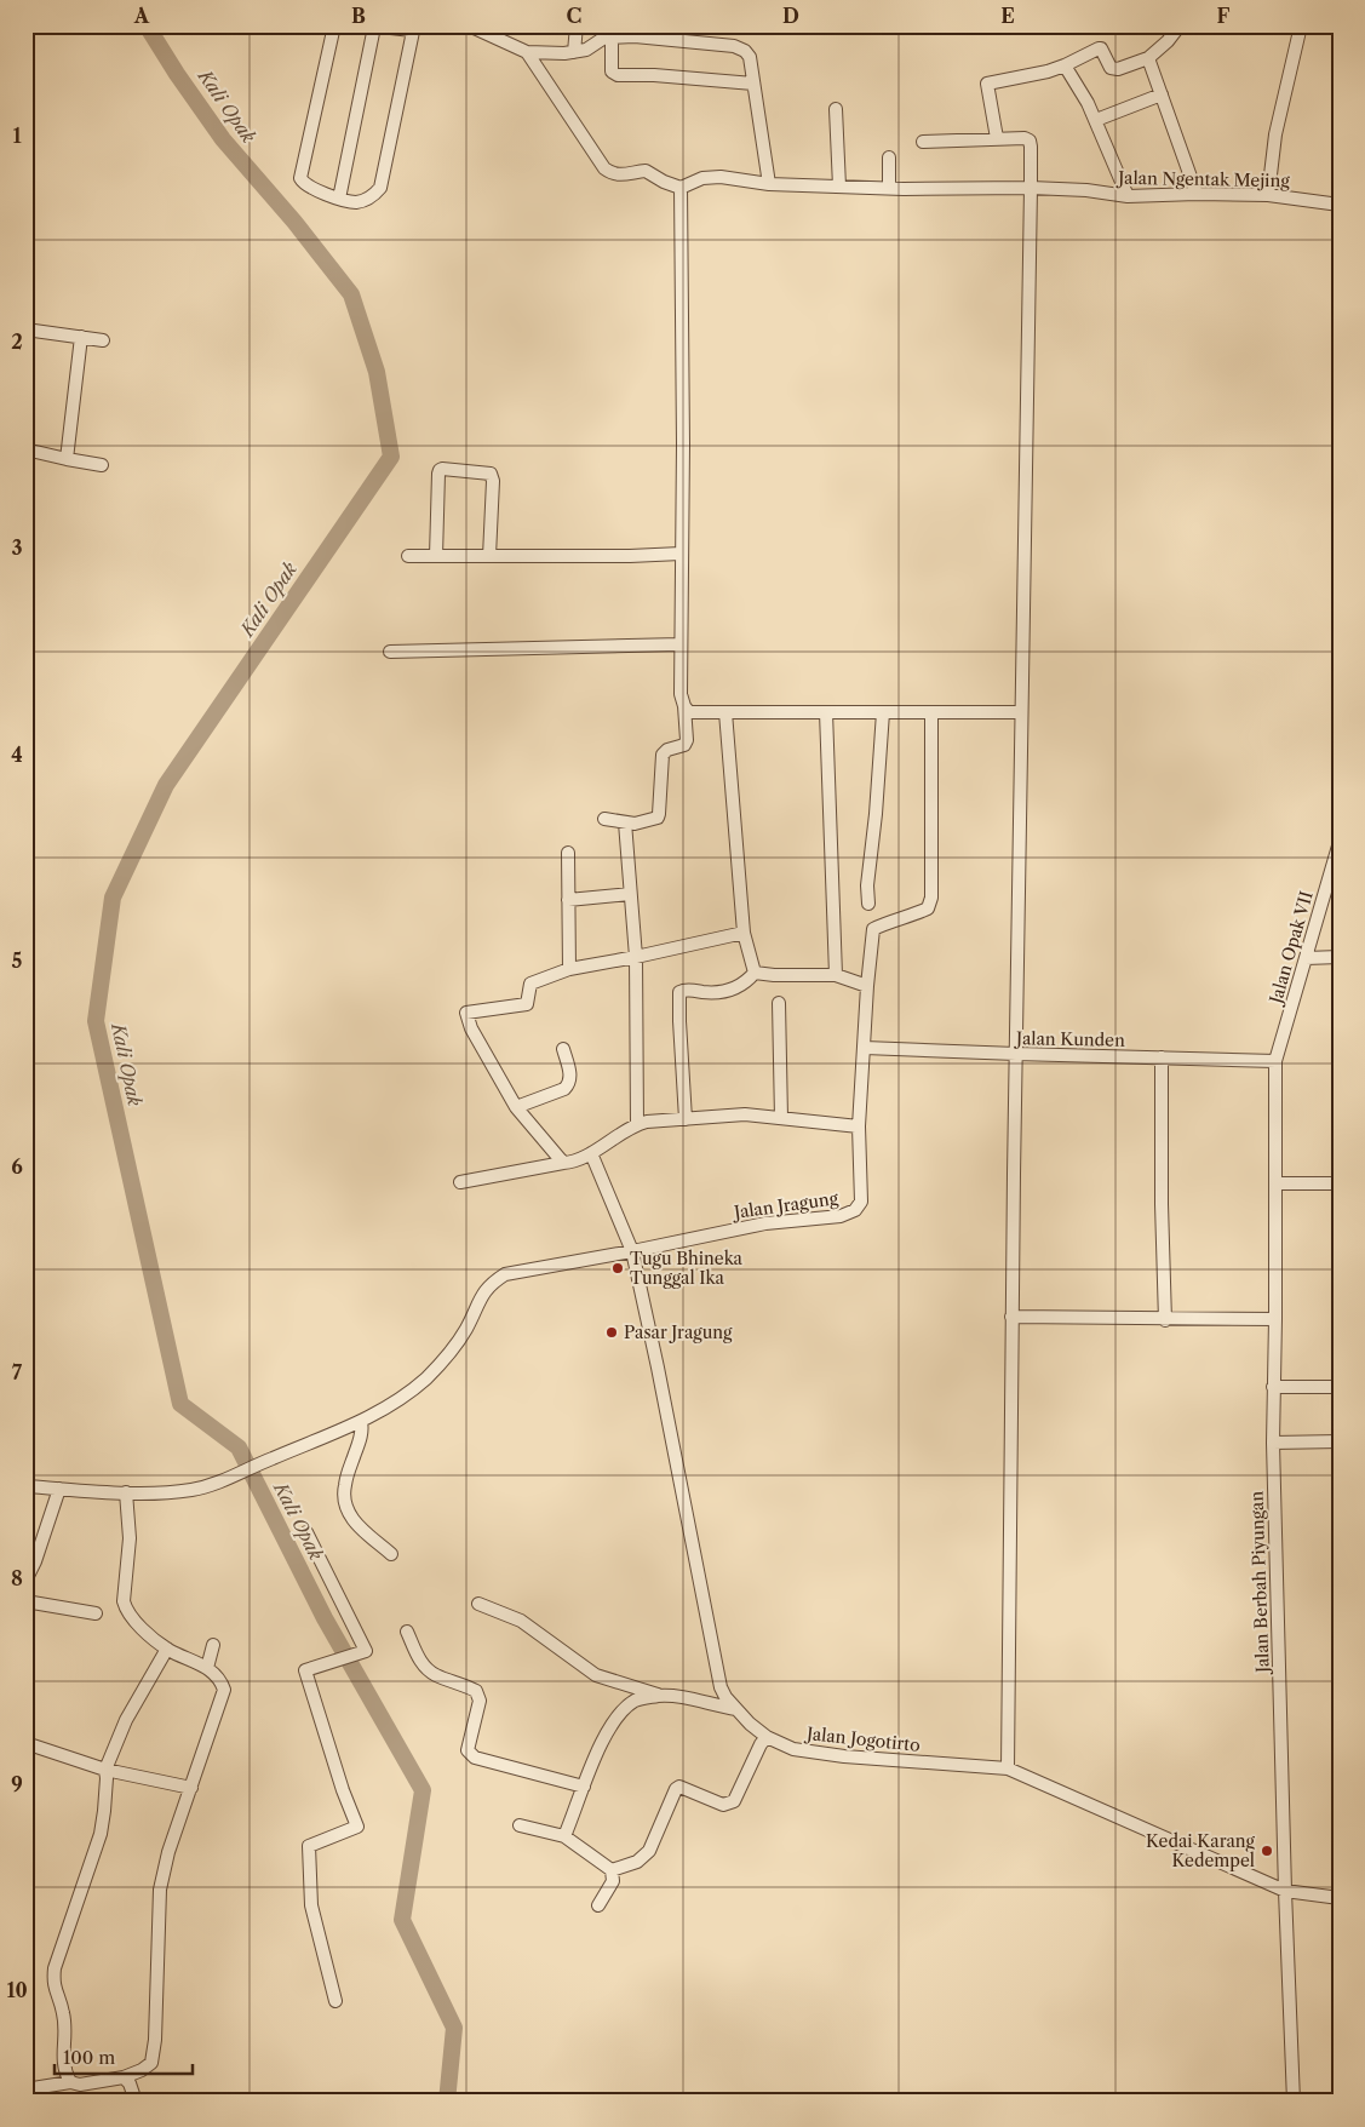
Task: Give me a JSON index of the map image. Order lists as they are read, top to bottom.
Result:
{
  "streets": {
    "street": [
      "Jalan Ngentak Mejing",
      "Jalan Opak VII",
      "Jalan Kunden",
      "Jalan Jragung",
      "Jalan Berbah Piyungan",
      "Jalan Jogotirto"
    ]
  },
  "crossings": [
    ["Jalan Opak VII", "Jalan Kunden"],
    ["Jalan Opak VII", "Jalan Berbah Piyungan"],
    ["Jalan Kunden", "Jalan Jragung"],
    ["Jalan Kunden", "Jalan Berbah Piyungan"],
    ["Jalan Jragung", "Jalan Jogotirto"],
    ["Jalan Berbah Piyungan", "Jalan Jogotirto"]
  ],
  "water": ["Kali Opak"],
  "places": ["Tugu Bhineka Tunggal Ika", "Pasar Jragung", "Kedai Karang Kedempel"],
  "scale_bar": "100 m",
  "grid": {
    "columns": [
      "A",
      "B",
      "C",
      "D",
      "E",
      "F"
    ],
    "rows": [
      "1",
      "2",
      "3",
      "4",
      "5",
      "6",
      "7",
      "8",
      "9",
      "10"
    ]
  }
}
